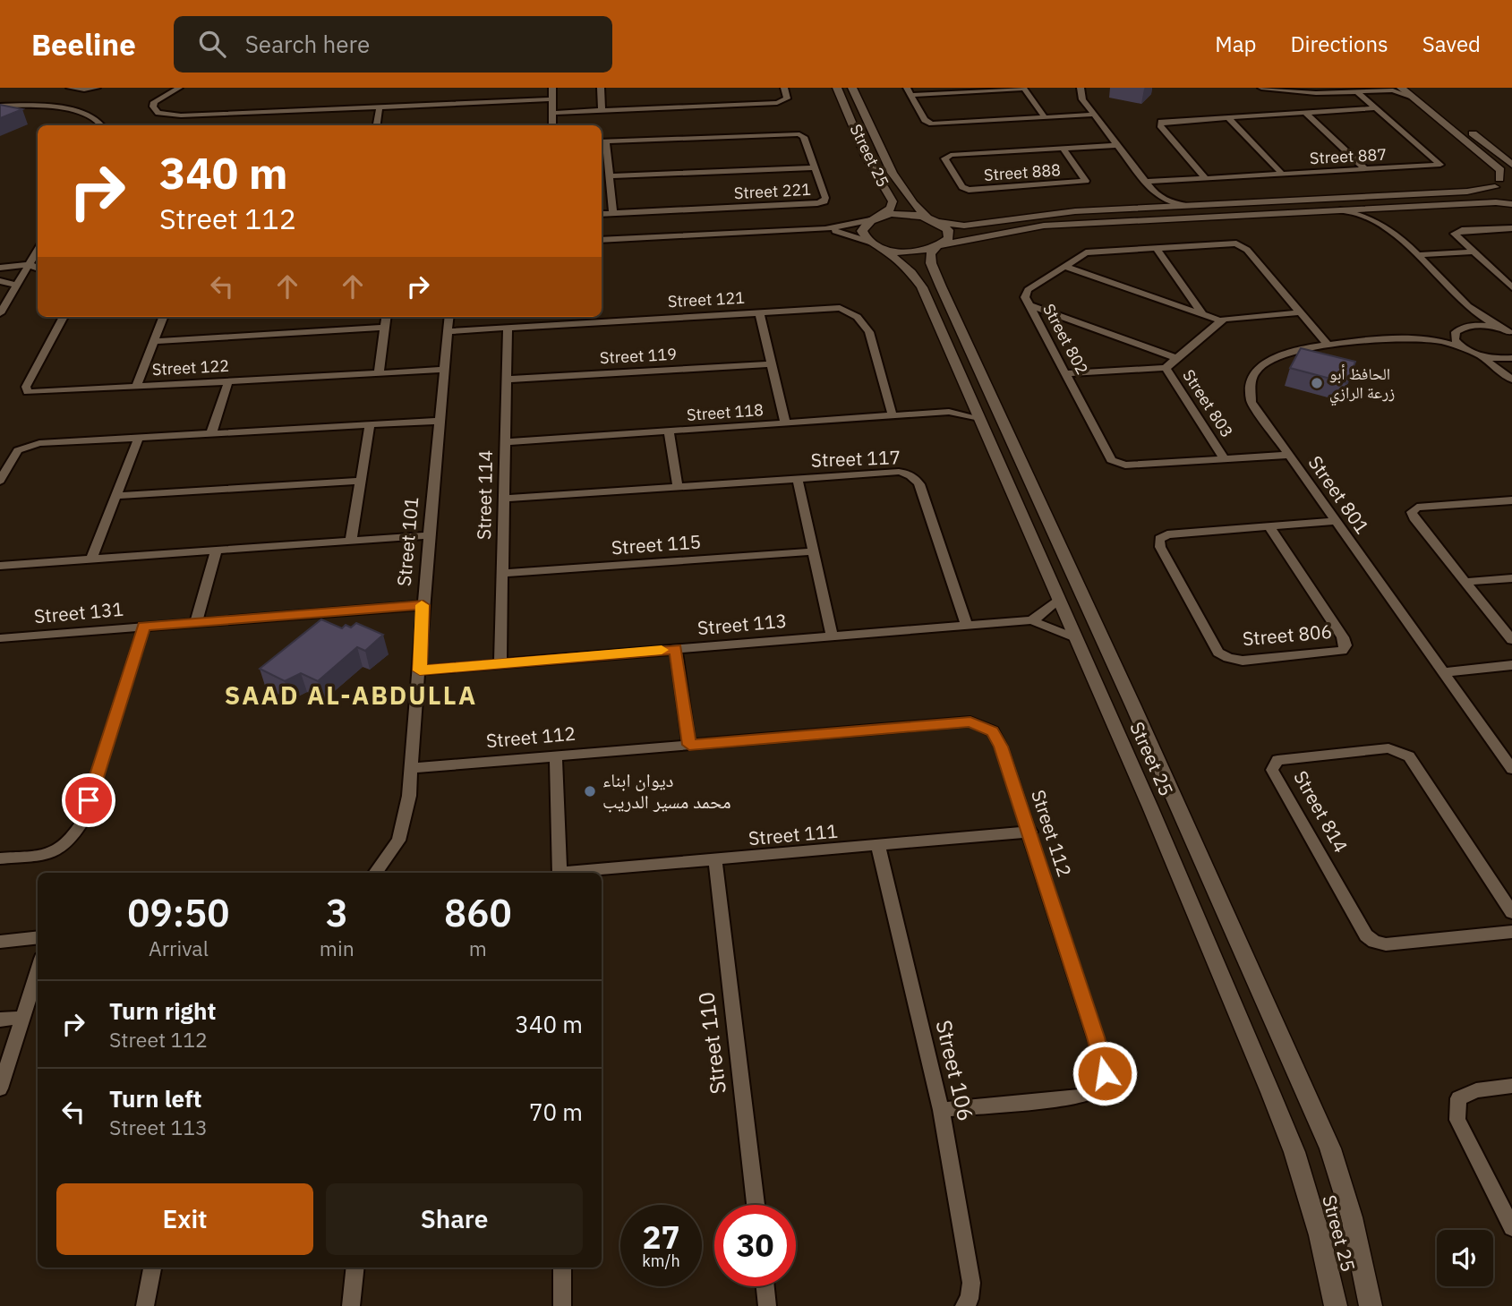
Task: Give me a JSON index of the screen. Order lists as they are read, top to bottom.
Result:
{
  "streets": {
    "street": [
      "Street 25",
      "Street 887",
      "Street 888",
      "Street 221",
      "Street 121",
      "Street 802",
      "Street 119",
      "Street 122",
      "Street 803",
      "Street 118",
      "Street 117",
      "Street 114",
      "Street 801",
      "Street 101",
      "Street 115",
      "Street 131",
      "Street 113",
      "Street 806",
      "Street 112",
      "Street 814",
      "Street 111",
      "Street 110",
      "Street 106"
    ]
  },
  "crossings": [
    ["Street 25", "Street 118"],
    ["Street 25", "Street 113"],
    ["Street 121", "Street 118"],
    ["Street 121", "Street 114"],
    ["Street 121", "Street 101"],
    ["Street 802", "Street 803"],
    ["Street 802", "Street 801"],
    ["Street 119", "Street 114"],
    ["Street 122", "Street 101"],
    ["Street 118", "Street 114"],
    ["Street 117", "Street 114"],
    ["Street 117", "Street 113"],
    ["Street 114", "Street 115"],
    ["Street 114", "Street 113"],
    ["Street 801", "Street 806"],
    ["Street 101", "Street 131"],
    ["Street 101", "Street 113"],
    ["Street 101", "Street 112"],
    ["Street 112", "Street 111"],
    ["Street 112", "Street 106"],
    ["Street 111", "Street 110"],
    ["Street 111", "Street 106"]
  ],
  "districts": ["SAAD AL-ABDULLA"],
  "places": ["الحافظ أبو زرعة الرازي", "ديوان ابناء محمد مسير الدريب"],
  "page": {
    "header": "Beeline",
    "search": "Search here",
    "nav": ["Map", "Directions", "Saved"],
    "turn": ["340 m", "Street 112"],
    "eta": [
      "09:50",
      "Arrival",
      "3",
      "min",
      "860",
      "m"
    ],
    "list": [
      {
        "name": "Turn right",
        "note": "Street 112",
        "value": "340 m"
      },
      {
        "name": "Turn left",
        "note": "Street 113",
        "value": "70 m"
      }
    ],
    "buttons": ["Exit", "Share"],
    "speed": "27 km/h",
    "limit": "30"
  }
}
